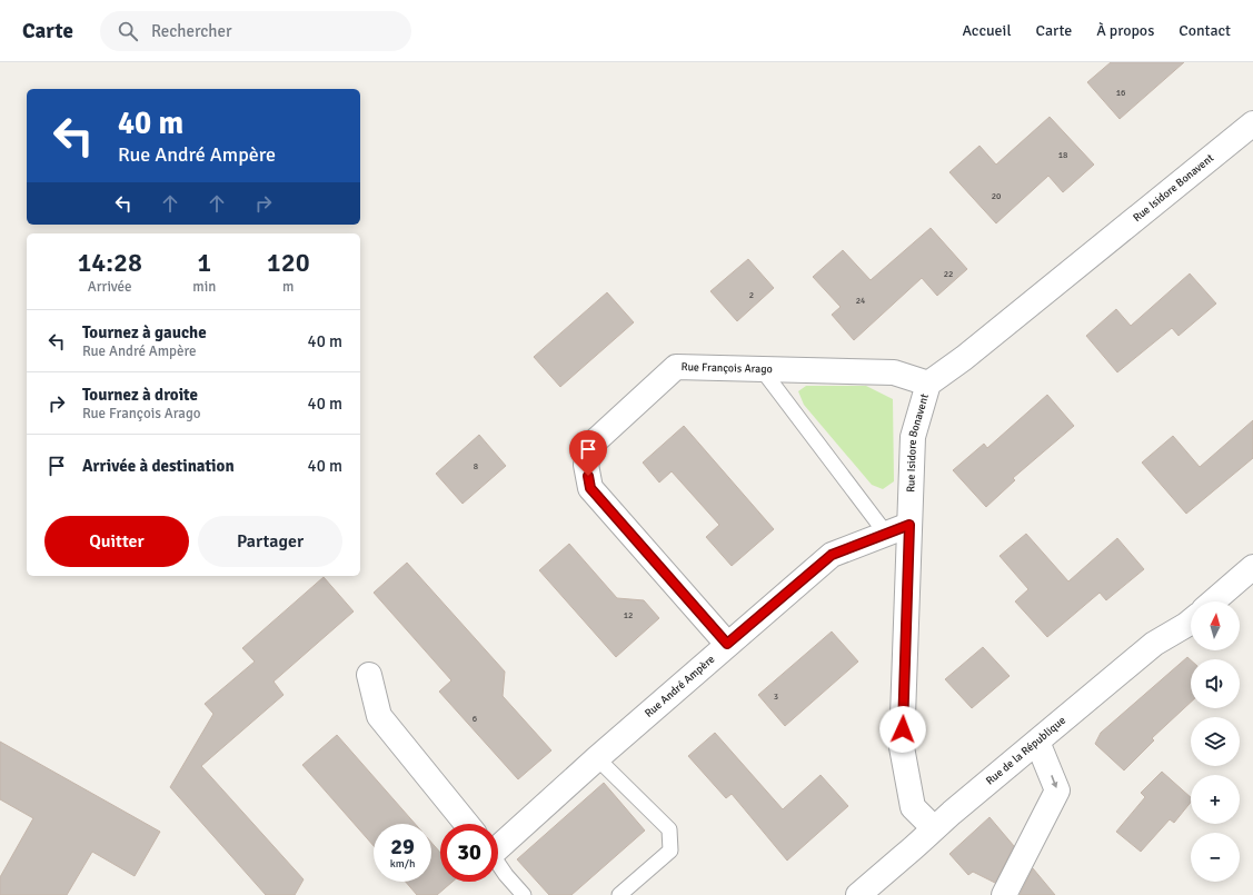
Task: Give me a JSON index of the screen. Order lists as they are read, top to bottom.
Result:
{
  "streets": {
    "street": [
      "Rue Isidore Bonavent",
      "Rue François Arago",
      "Rue André Ampère",
      "Rue de la République"
    ]
  },
  "crossings": [
    ["Rue Isidore Bonavent", "Rue François Arago"],
    ["Rue Isidore Bonavent", "Rue André Ampère"],
    ["Rue Isidore Bonavent", "Rue de la République"],
    ["Rue François Arago", "Rue André Ampère"]
  ],
  "house_numbers": [
    "16",
    "18",
    "20",
    "22",
    "2",
    "24",
    "8",
    "12",
    "3",
    "6"
  ],
  "north": "top",
  "page": {
    "header": "Carte",
    "search": "Rechercher",
    "nav": [
      "Accueil",
      "Carte",
      "À propos",
      "Contact"
    ],
    "turn": ["40 m", "Rue André Ampère"],
    "eta": [
      "14:28",
      "Arrivée",
      "1",
      "min",
      "120",
      "m"
    ],
    "list": [
      {
        "name": "Tournez à gauche",
        "note": "Rue André Ampère",
        "value": "40 m"
      },
      {
        "name": "Tournez à droite",
        "note": "Rue François Arago",
        "value": "40 m"
      },
      {
        "name": "Arrivée à destination",
        "value": "40 m"
      }
    ],
    "buttons": ["Quitter", "Partager"],
    "map_buttons": ["+", "−"],
    "speed": "29 km/h",
    "limit": "30"
  }
}
